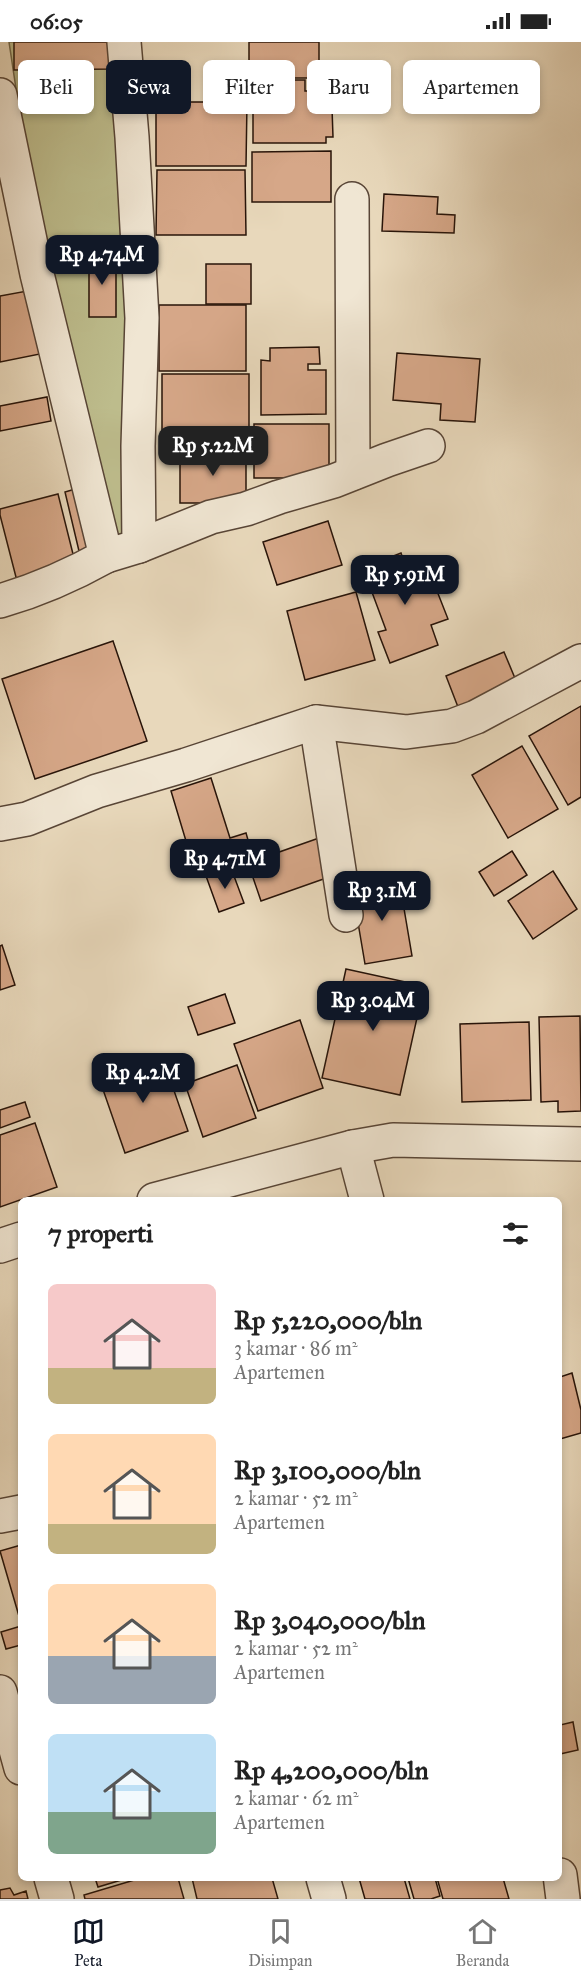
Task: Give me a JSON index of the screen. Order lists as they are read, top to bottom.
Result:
{
  "page": {
    "status": "06:05",
    "chip": [
      "Beli",
      "Sewa",
      "Filter",
      "Baru",
      "Apartemen"
    ],
    "price": [
      "Rp 4.74M",
      "Rp 5.22M",
      "Rp 5.91M",
      "Rp 4.71M",
      "Rp 3.1M",
      "Rp 3.04M",
      "Rp 4.2M"
    ],
    "heading": "7 properti",
    "list": [
      {
        "name": "Rp 5,220,000/bln",
        "note": "3 kamar · 86 m² · Apartemen"
      },
      {
        "name": "Rp 3,100,000/bln",
        "note": "2 kamar · 52 m² · Apartemen"
      },
      {
        "name": "Rp 3,040,000/bln",
        "note": "2 kamar · 52 m² · Apartemen"
      },
      {
        "name": "Rp 4,200,000/bln",
        "note": "2 kamar · 62 m² · Apartemen"
      }
    ],
    "tabs": ["Peta", "Disimpan", "Beranda"]
  }
}
